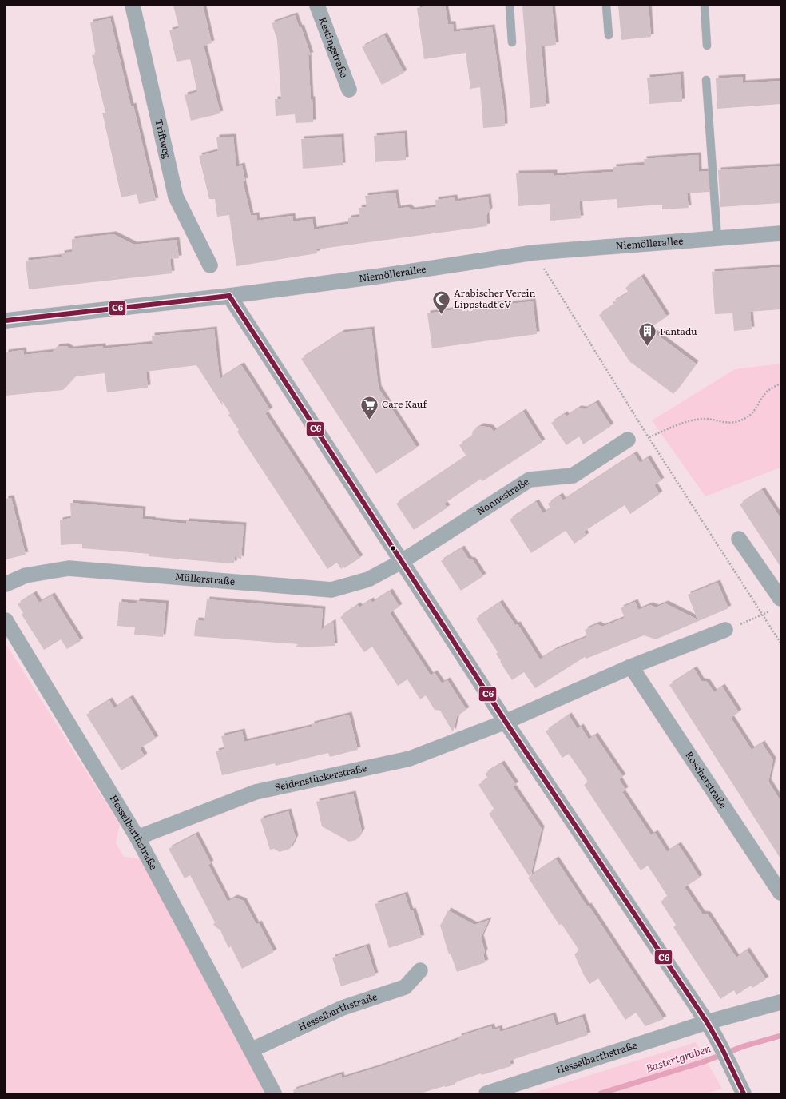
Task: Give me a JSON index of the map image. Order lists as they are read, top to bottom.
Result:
{
  "streets": {
    "street": [
      "Kestingstraße",
      "Triftweg",
      "Niemöllerallee",
      "Nonnestraße",
      "Müllerstraße",
      "Seidenstückerstraße",
      "Roscherstraße",
      "Hesselbarthstraße"
    ]
  },
  "crossings": [
    ["Nonnestraße", "Müllerstraße"],
    ["Seidenstückerstraße", "Hesselbarthstraße"]
  ],
  "water": ["Bastertgraben"],
  "places": {
    "mosque": ["Arabischer Verein Lippstadt eV"],
    "building": ["Fantadu"],
    "supermarket": ["Care Kauf"]
  },
  "lines": ["transit line C6"]
}
